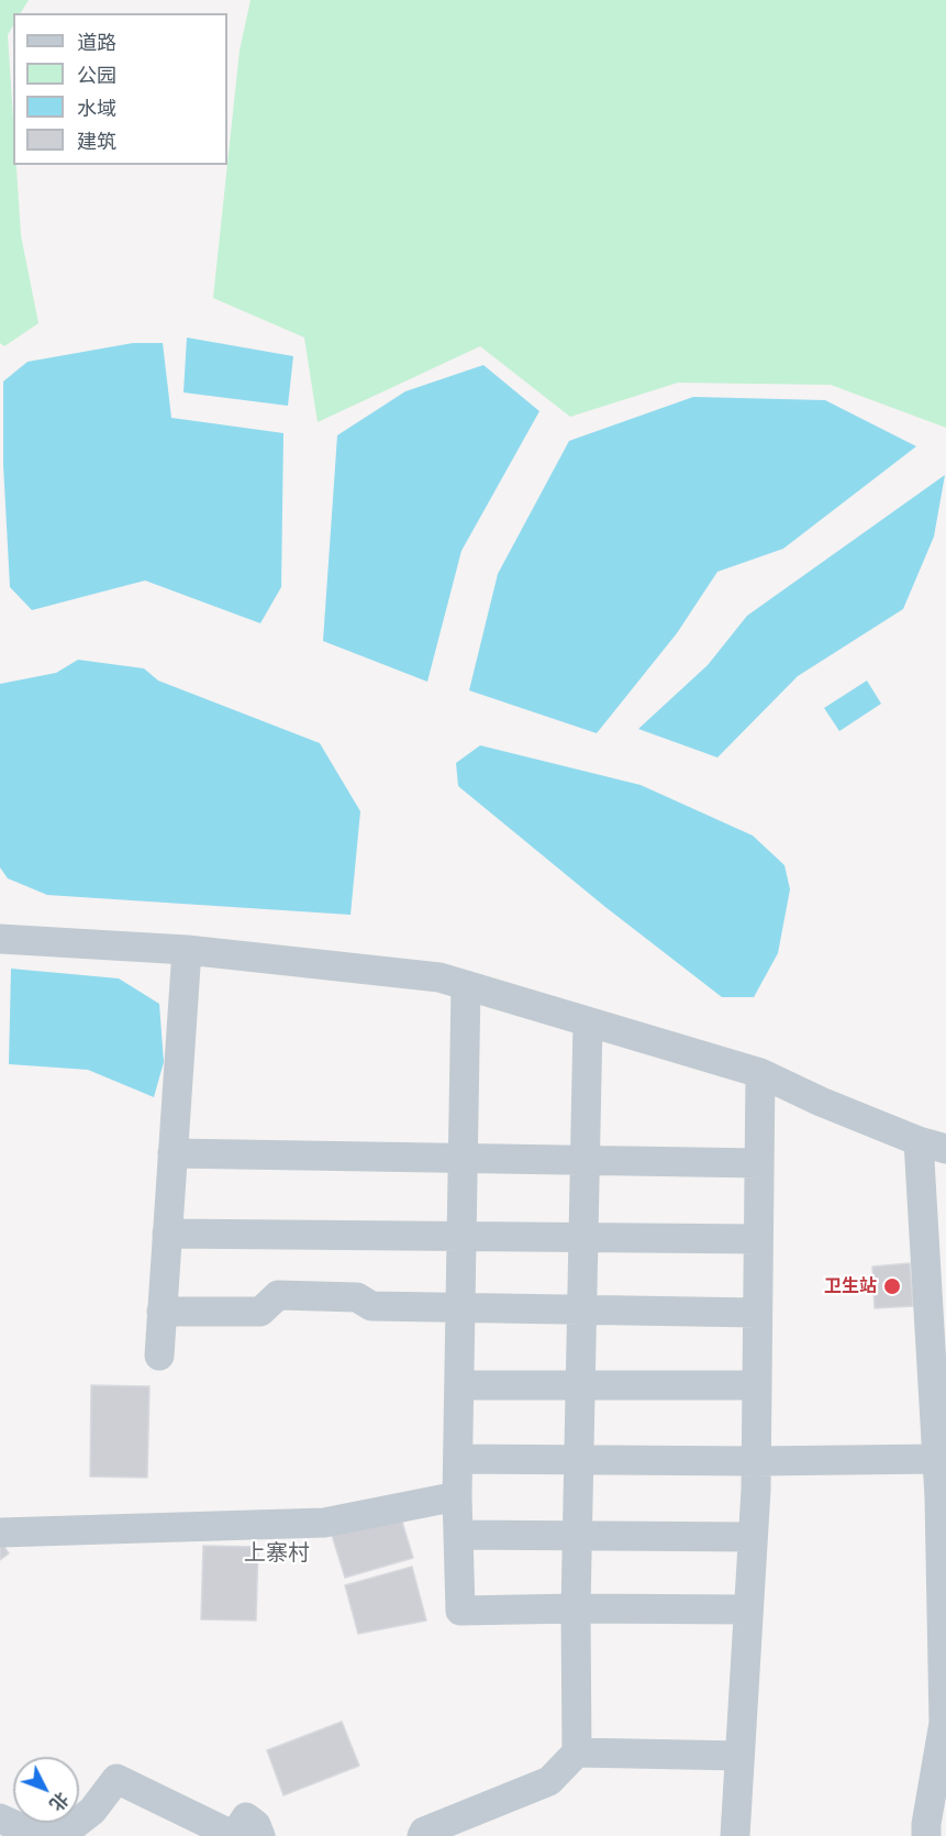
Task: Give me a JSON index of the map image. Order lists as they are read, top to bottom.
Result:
{
  "districts": ["上寨村"],
  "places": ["卫生站"],
  "legend": [
    "道路",
    "公园",
    "水域",
    "建筑"
  ],
  "north": "bottom right"
}
